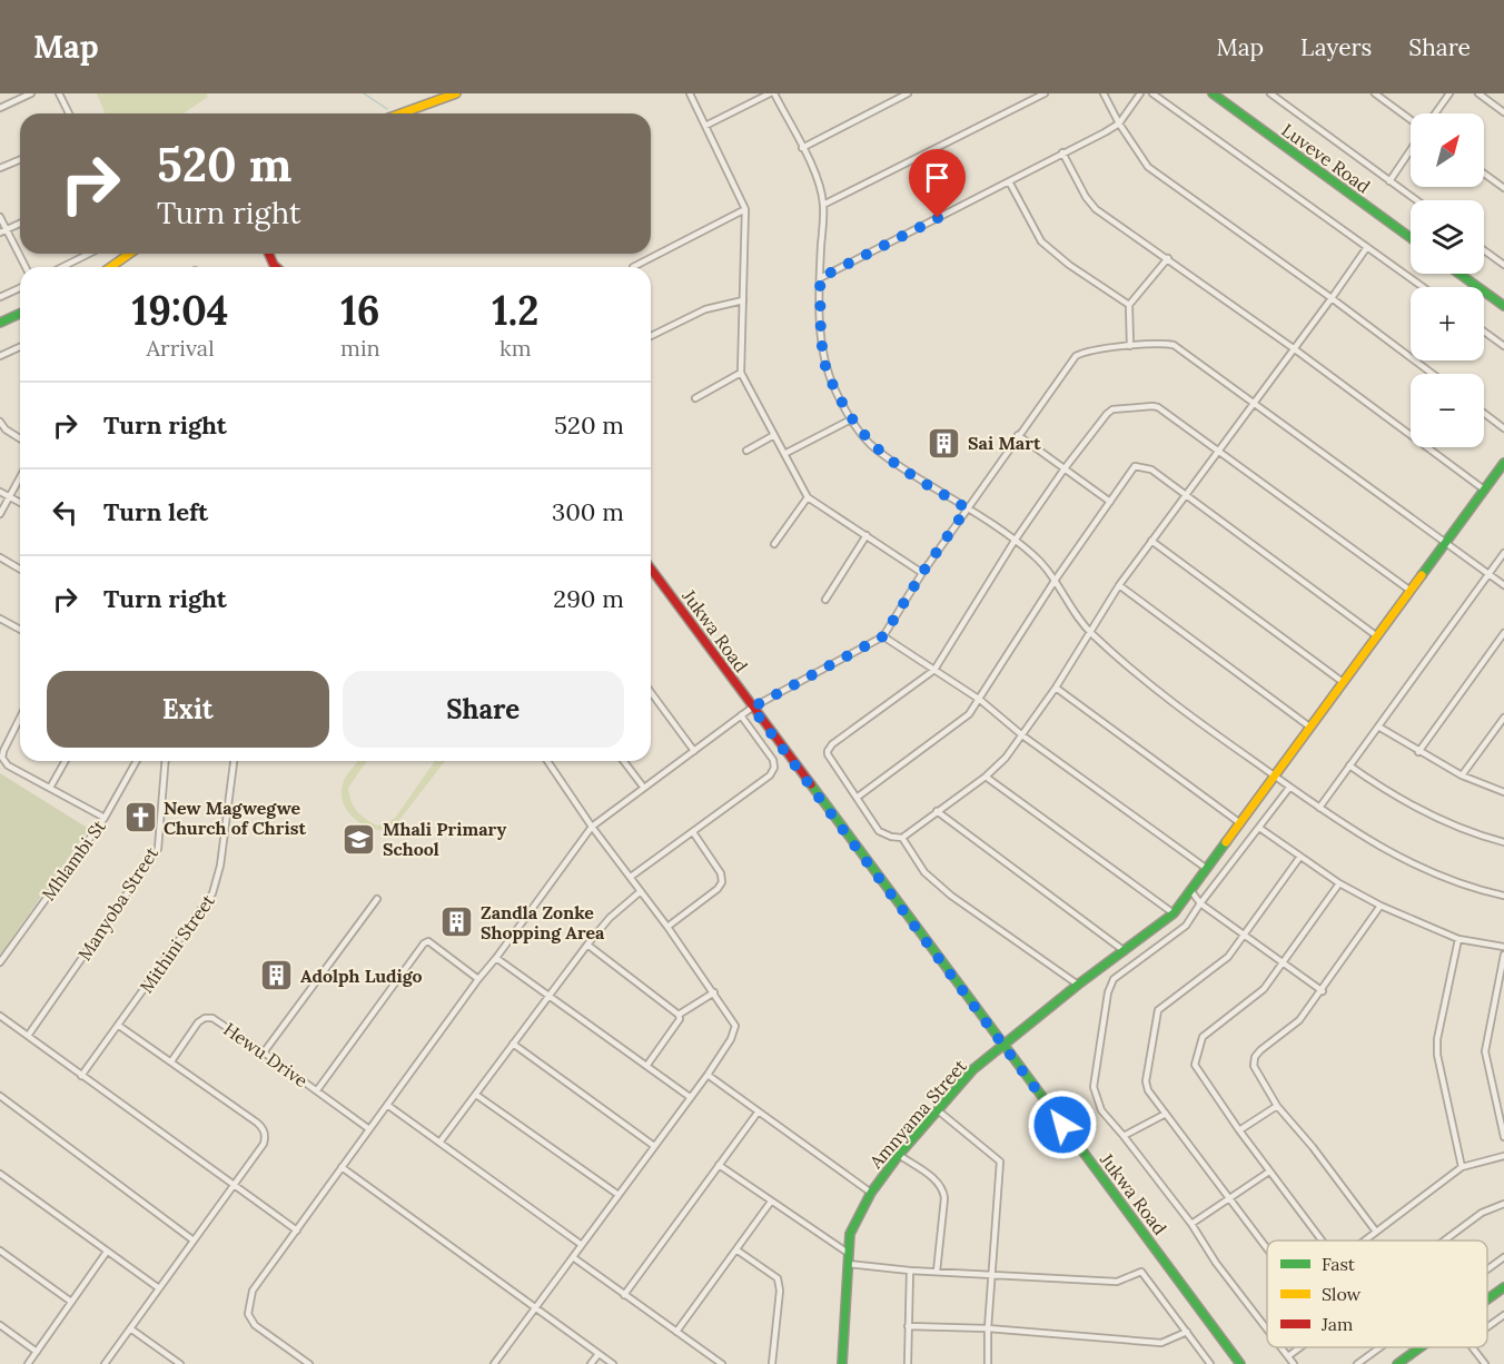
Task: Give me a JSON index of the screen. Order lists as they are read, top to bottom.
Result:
{
  "streets": {
    "street": [
      "Luveve Road",
      "Jukwa Road",
      "Mhlambi St",
      "Manyoba Street",
      "Mithini Street",
      "Hewu Drive",
      "Amnyama Street"
    ]
  },
  "crossings": [
    ["Jukwa Road", "Amnyama Street"]
  ],
  "places": {
    "building": ["Sai Mart", "Zandla Zonke Shopping Area", "Adolph Ludigo"],
    "church": ["New Magwegwe Church of Christ"],
    "school or university": ["Mhali Primary School"]
  },
  "legend": ["Fast", "Slow", "Jam"],
  "north": "top right",
  "page": {
    "header": "Map",
    "nav": ["Map", "Layers", "Share"],
    "map_buttons": ["+", "−"],
    "turn": ["520 m", "Turn right"],
    "eta": [
      "19:04",
      "Arrival",
      "16",
      "min",
      "1.2",
      "km"
    ],
    "list": [
      {
        "name": "Turn right",
        "value": "520 m"
      },
      {
        "name": "Turn left",
        "value": "300 m"
      },
      {
        "name": "Turn right",
        "value": "290 m"
      }
    ],
    "buttons": ["Exit", "Share"]
  }
}
